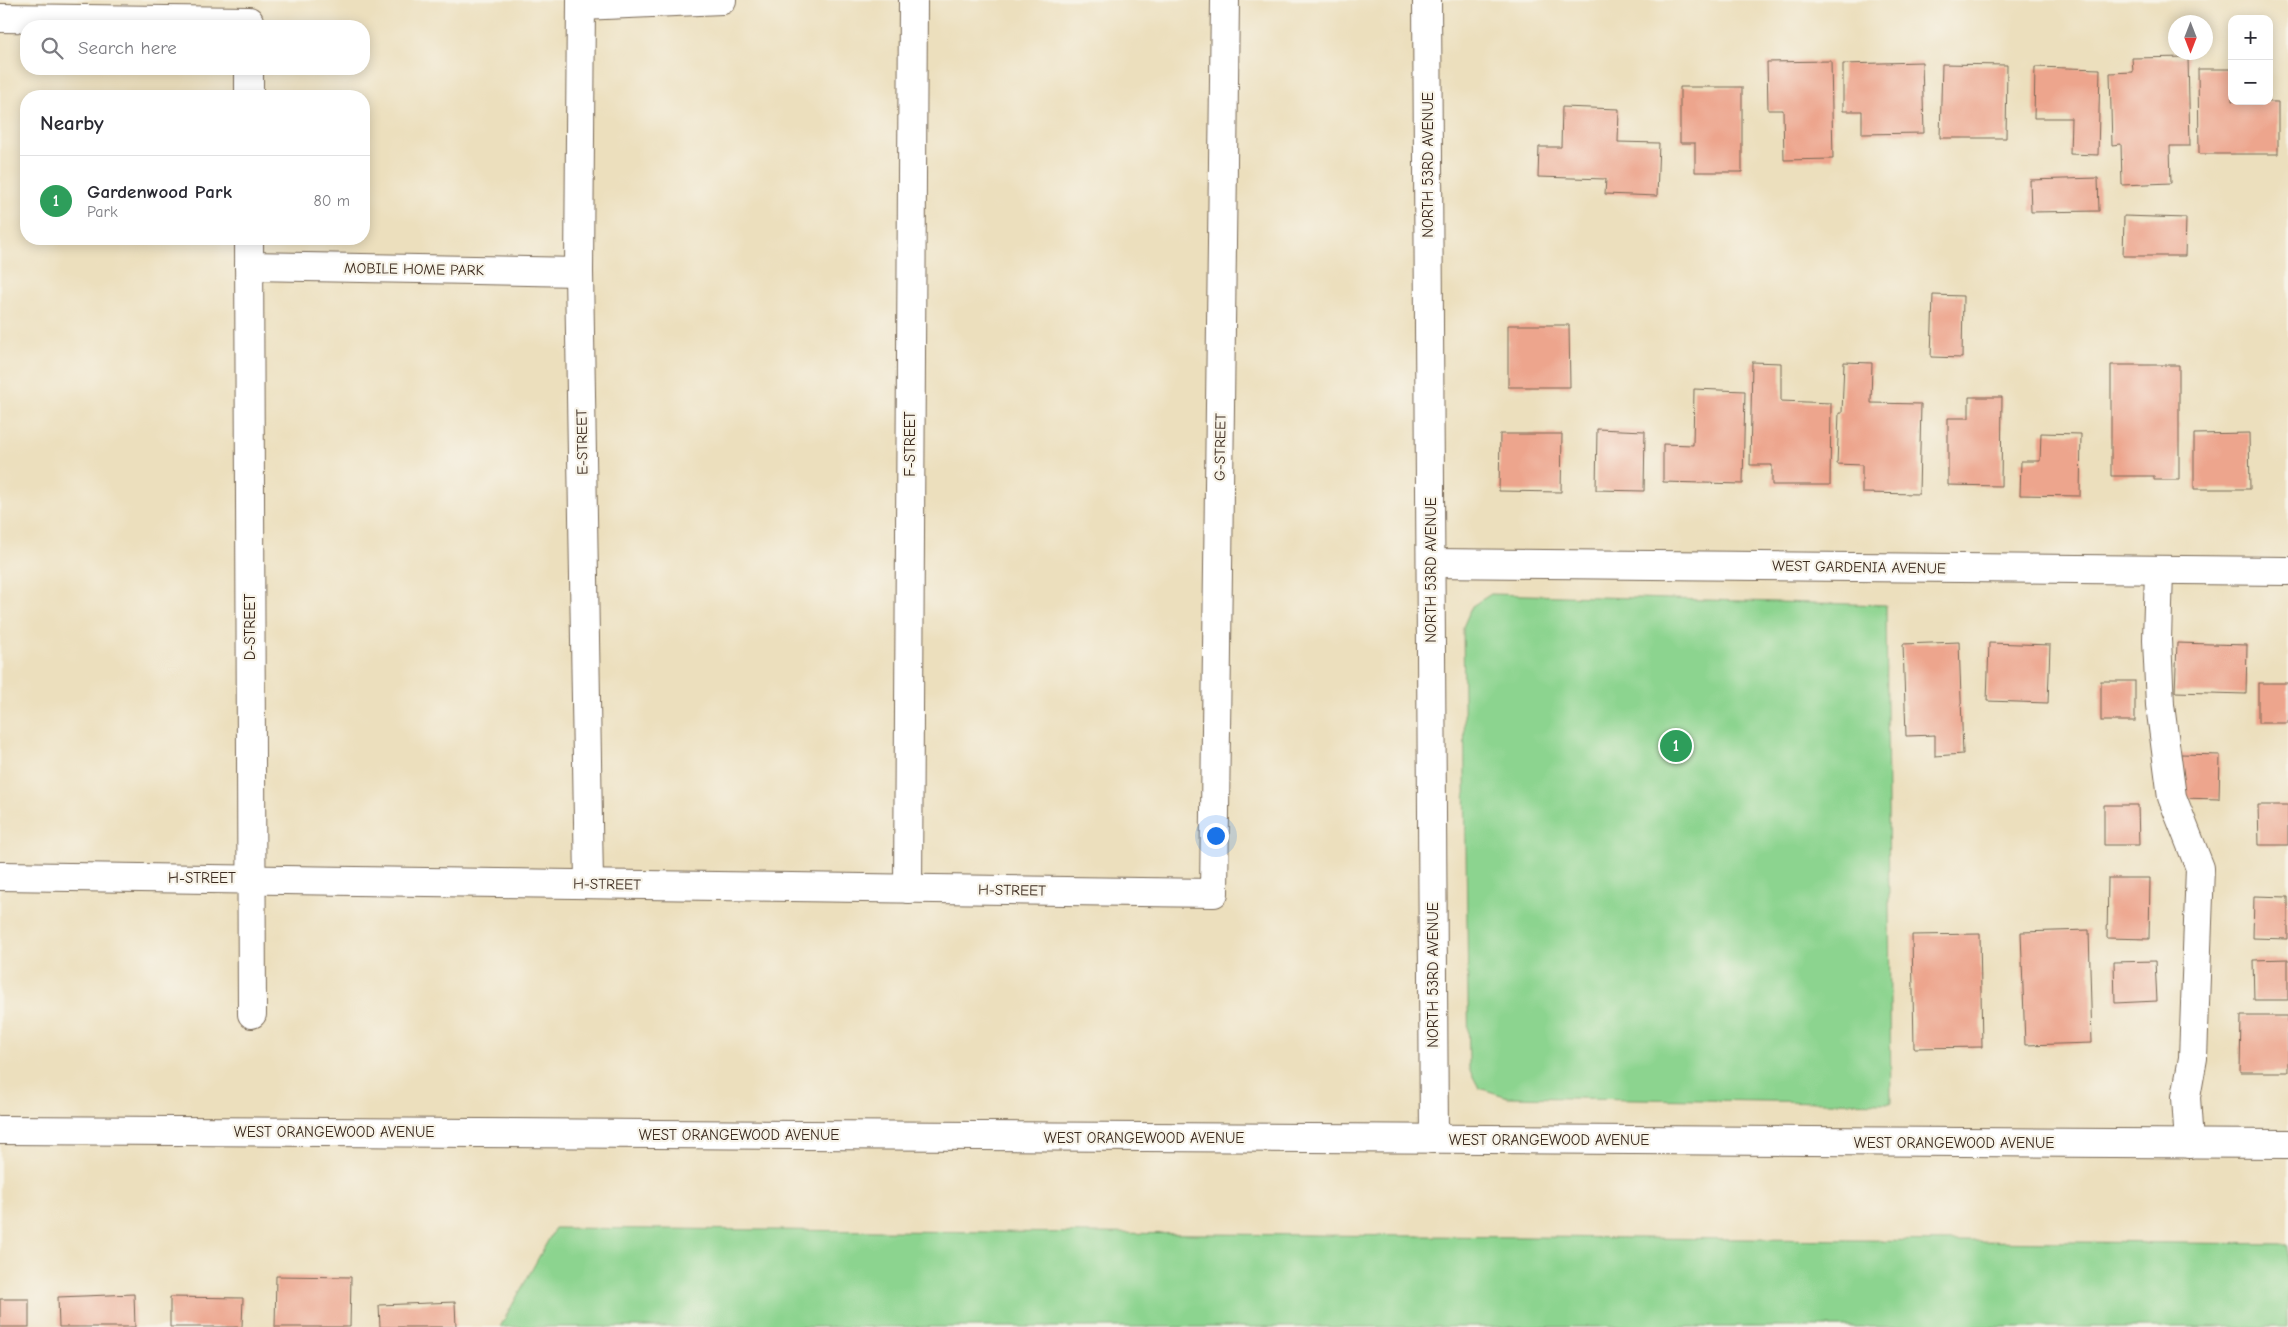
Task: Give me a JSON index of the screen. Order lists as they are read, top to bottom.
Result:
{
  "streets": {
    "street": [
      "NORTH 53RD AVENUE",
      "MOBILE HOME PARK",
      "E-STREET",
      "F-STREET",
      "G-STREET",
      "WEST GARDENIA AVENUE",
      "D-STREET",
      "H-STREET",
      "WEST ORANGEWOOD AVENUE"
    ]
  },
  "crossings": [
    ["NORTH 53RD AVENUE", "WEST GARDENIA AVENUE"],
    ["NORTH 53RD AVENUE", "WEST ORANGEWOOD AVENUE"],
    ["MOBILE HOME PARK", "E-STREET"],
    ["MOBILE HOME PARK", "D-STREET"],
    ["E-STREET", "H-STREET"],
    ["F-STREET", "H-STREET"],
    ["G-STREET", "H-STREET"],
    ["D-STREET", "H-STREET"]
  ],
  "north": "bottom",
  "page": {
    "map_buttons": ["+", "−"],
    "search": "Search here",
    "heading": "Nearby",
    "list": [
      {
        "mark": "1",
        "name": "Gardenwood Park",
        "note": "Park",
        "value": "80 m"
      }
    ],
    "pins": "1"
  }
}
